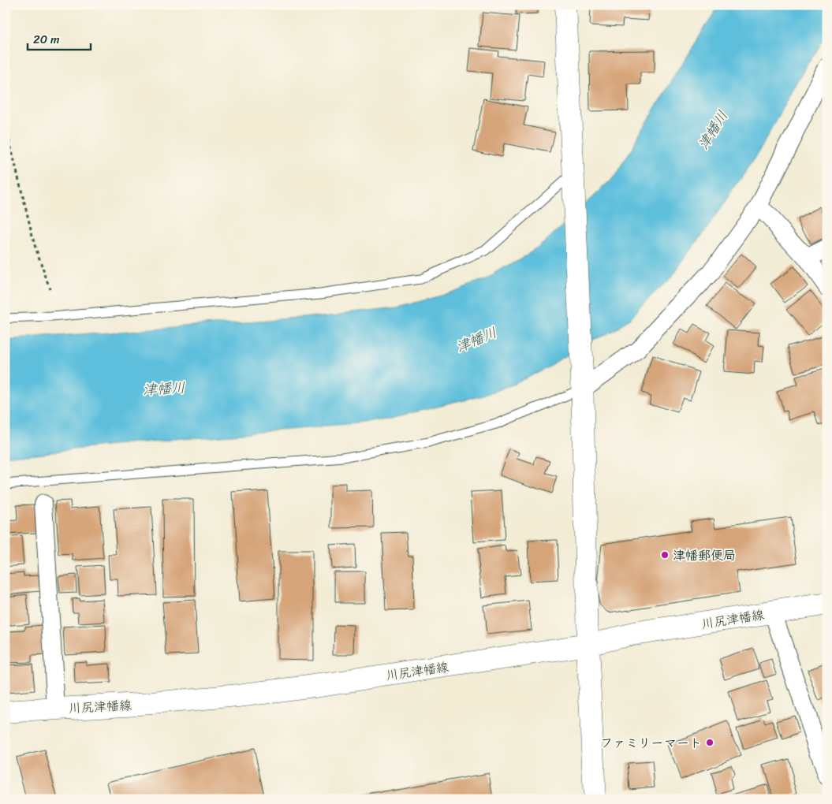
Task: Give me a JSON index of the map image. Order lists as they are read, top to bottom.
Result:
{
  "streets": {
    "main road": ["川尻津幡線"]
  },
  "water": ["津幡川"],
  "places": ["津幡郵便局", "ファミリーマート"],
  "scale_bar": "20 m"
}
